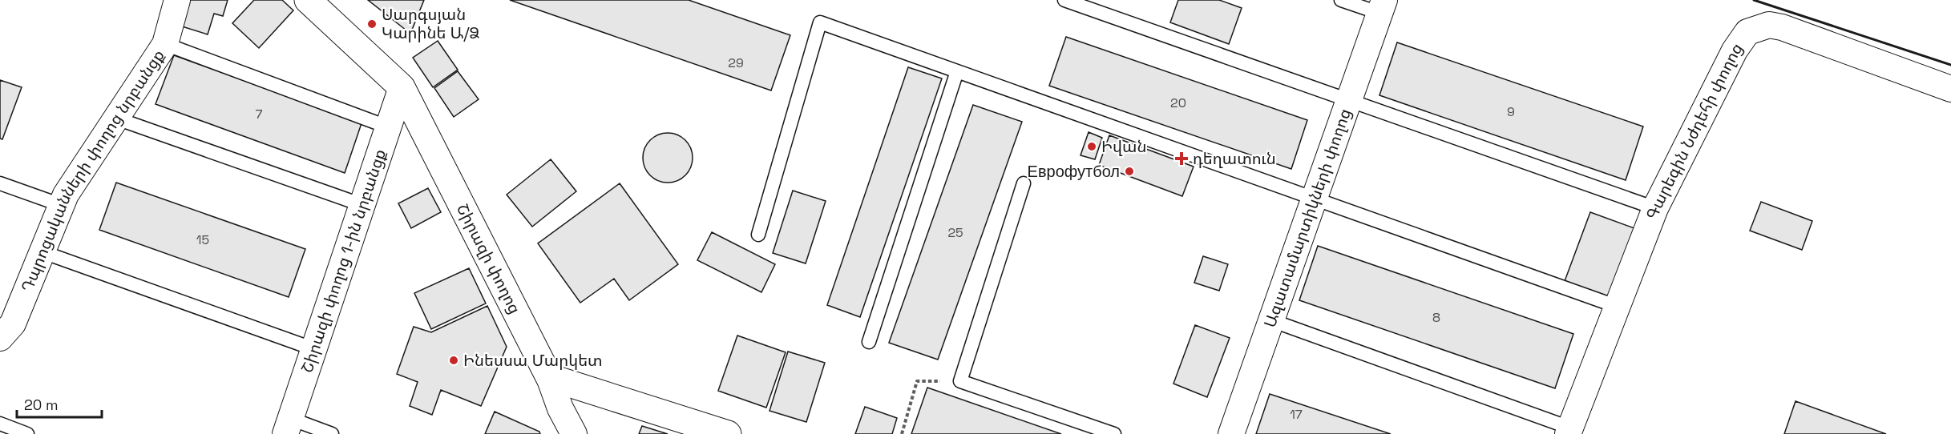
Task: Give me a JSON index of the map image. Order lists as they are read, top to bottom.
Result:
{
  "streets": {
    "street": [
      "Գարեգին Նժդեհի փողոց",
      "Դպրոցականների փողոց նրբանցք",
      "Ազատամարտիկների փողոց",
      "Շիրազի փողոց",
      "Շիրազի փողոց 1-ին նրբանցք"
    ]
  },
  "crossings": [
    ["Շիրազի փողոց", "Շիրազի փողոց 1-ին նրբանցք"]
  ],
  "places": {
    "other": [
      "Սարգսյան Կարինե Ա/Ձ",
      "Իվան",
      "Еврофутбол",
      "Ինեսսա Մարկետ"
    ],
    "health": ["դեղատուն"]
  },
  "house_numbers": [
    "29",
    "20",
    "9",
    "7",
    "25",
    "15",
    "8",
    "17"
  ],
  "scale_bar": "20 m"
}
